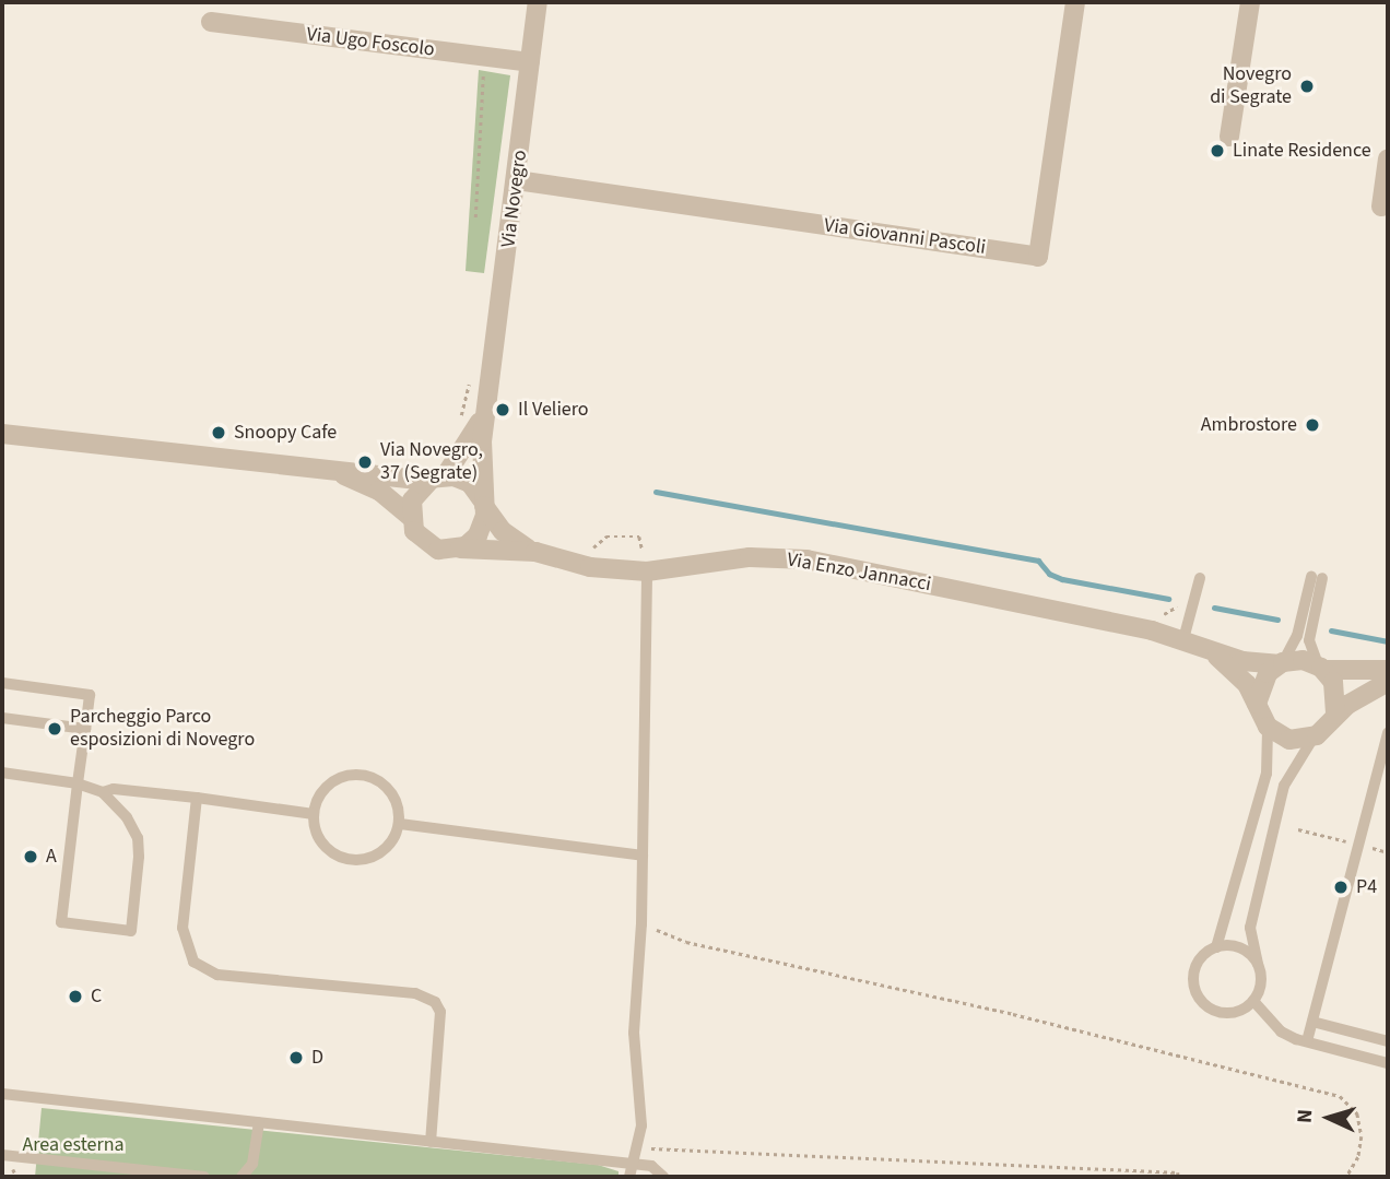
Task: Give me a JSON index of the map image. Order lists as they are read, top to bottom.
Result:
{
  "streets": {
    "street": [
      "Via Ugo Foscolo",
      "Via Novegro",
      "Via Giovanni Pascoli",
      "Via Enzo Jannacci"
    ]
  },
  "crossings": [
    ["Via Ugo Foscolo", "Via Novegro"],
    ["Via Novegro", "Via Giovanni Pascoli"],
    ["Via Novegro", "Via Enzo Jannacci"]
  ],
  "parks": ["Area esterna"],
  "places": [
    "Novegro di Segrate",
    "Linate Residence",
    "Il Veliero",
    "Ambrostore",
    "Snoopy Cafe",
    "Via Novegro, 37 (Segrate)",
    "Parcheggio Parco esposizioni di Novegro",
    "A",
    "P4",
    "C",
    "D"
  ],
  "north": "left"
}
